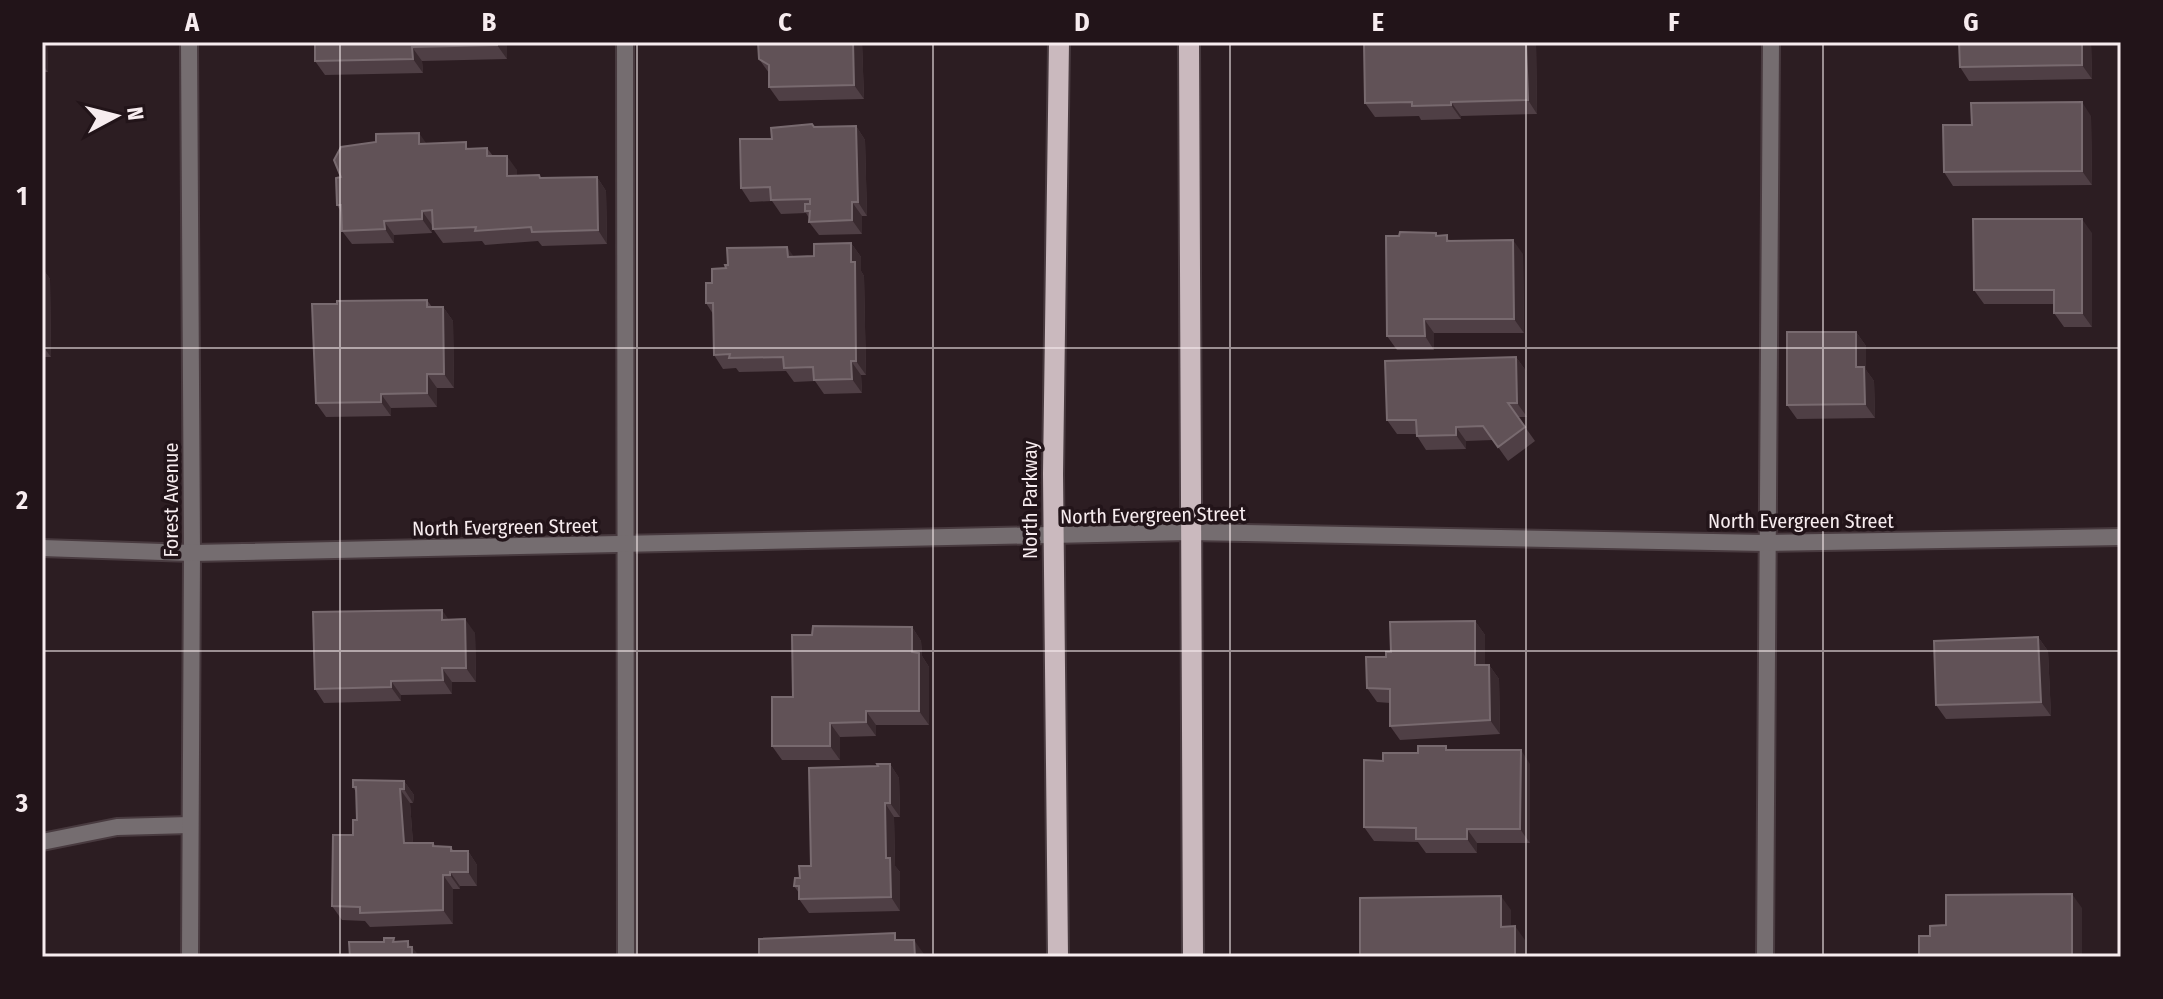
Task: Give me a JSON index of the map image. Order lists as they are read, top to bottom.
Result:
{
  "streets": {
    "main road": ["North Parkway"],
    "street": ["Forest Avenue", "North Evergreen Street"]
  },
  "crossings": [
    ["Forest Avenue", "North Evergreen Street"],
    ["North Parkway", "North Evergreen Street"]
  ],
  "north": "right",
  "grid": {
    "columns": [
      "A",
      "B",
      "C",
      "D",
      "E",
      "F",
      "G"
    ],
    "rows": ["1", "2", "3"]
  }
}
